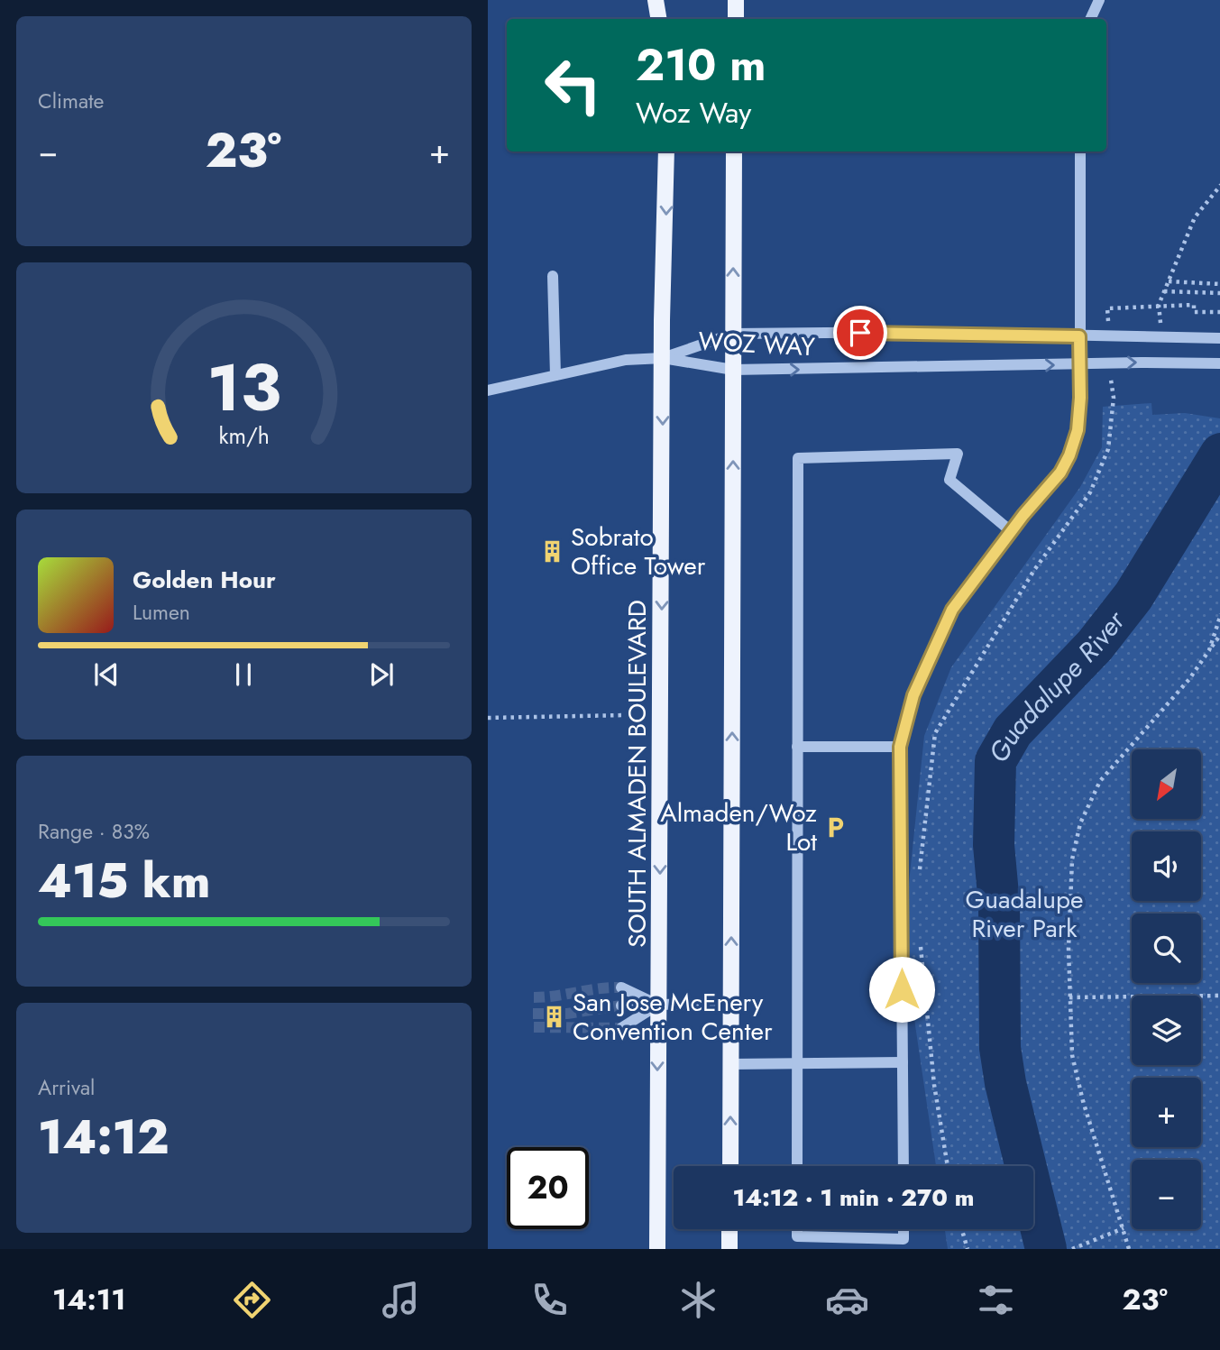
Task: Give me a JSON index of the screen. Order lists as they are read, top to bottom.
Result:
{
  "streets": {
    "main road": ["SOUTH ALMADEN BOULEVARD"],
    "street": ["WOZ WAY"]
  },
  "crossings": [
    ["WOZ WAY", "SOUTH ALMADEN BOULEVARD"]
  ],
  "water": ["Guadalupe River"],
  "parks": ["Guadalupe River Park"],
  "places": {
    "building": ["Sobrato Office Tower", "San Jose McEnery Convention Center"],
    "parking": ["Almaden/Woz Lot"]
  },
  "north": "bottom left",
  "page": {
    "tile": [
      "Climate",
      ["Range · 83%", "415 km"],
      ["Arrival", "14:12"]
    ],
    "turn": ["210 m", "Woz Way"],
    "heat": ["−", "23°", "+"],
    "song": ["Golden Hour", "Lumen"],
    "map_buttons": ["+", "−"],
    "limit": "20",
    "trip": "14:12 · 1 min · 270 m",
    "tabs": ["14:11", "23°"],
    "gauge": ["13", "km/h"]
  }
}
